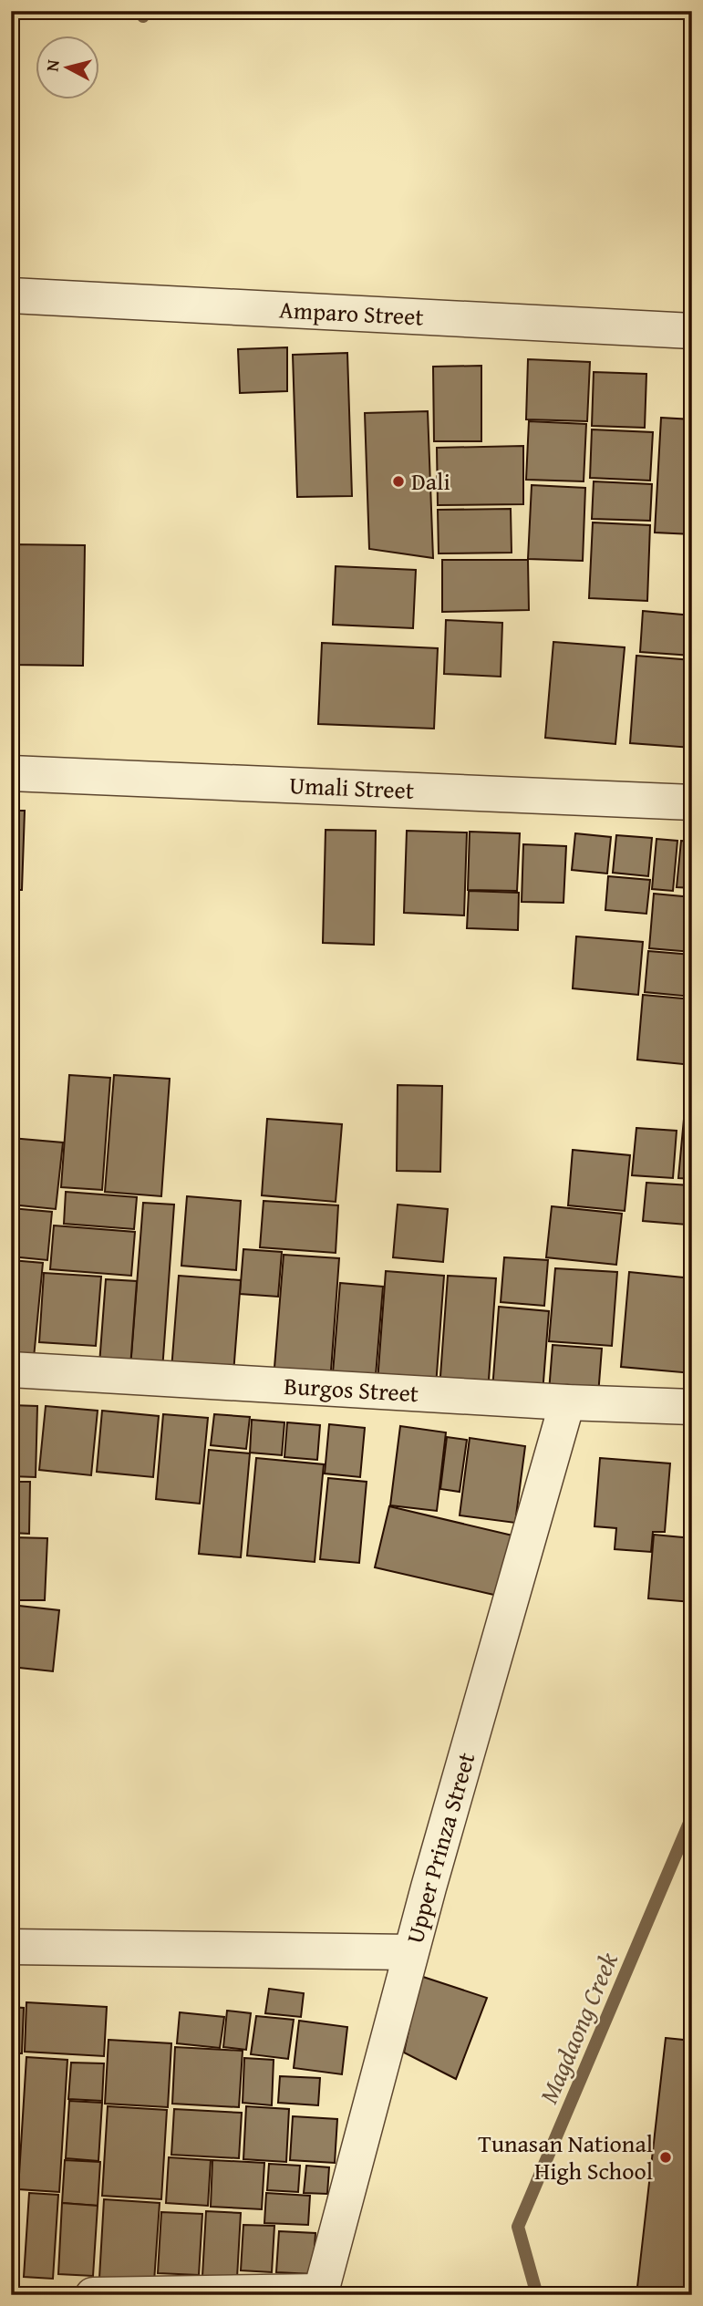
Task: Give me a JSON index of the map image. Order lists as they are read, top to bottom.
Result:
{
  "streets": {
    "street": [
      "Amparo Street",
      "Umali Street",
      "Burgos Street",
      "Upper Prinza Street"
    ]
  },
  "crossings": [
    ["Burgos Street", "Upper Prinza Street"]
  ],
  "water": ["Magdaong Creek"],
  "places": ["Dali", "Tunasan National High School"],
  "north": "left"
}
